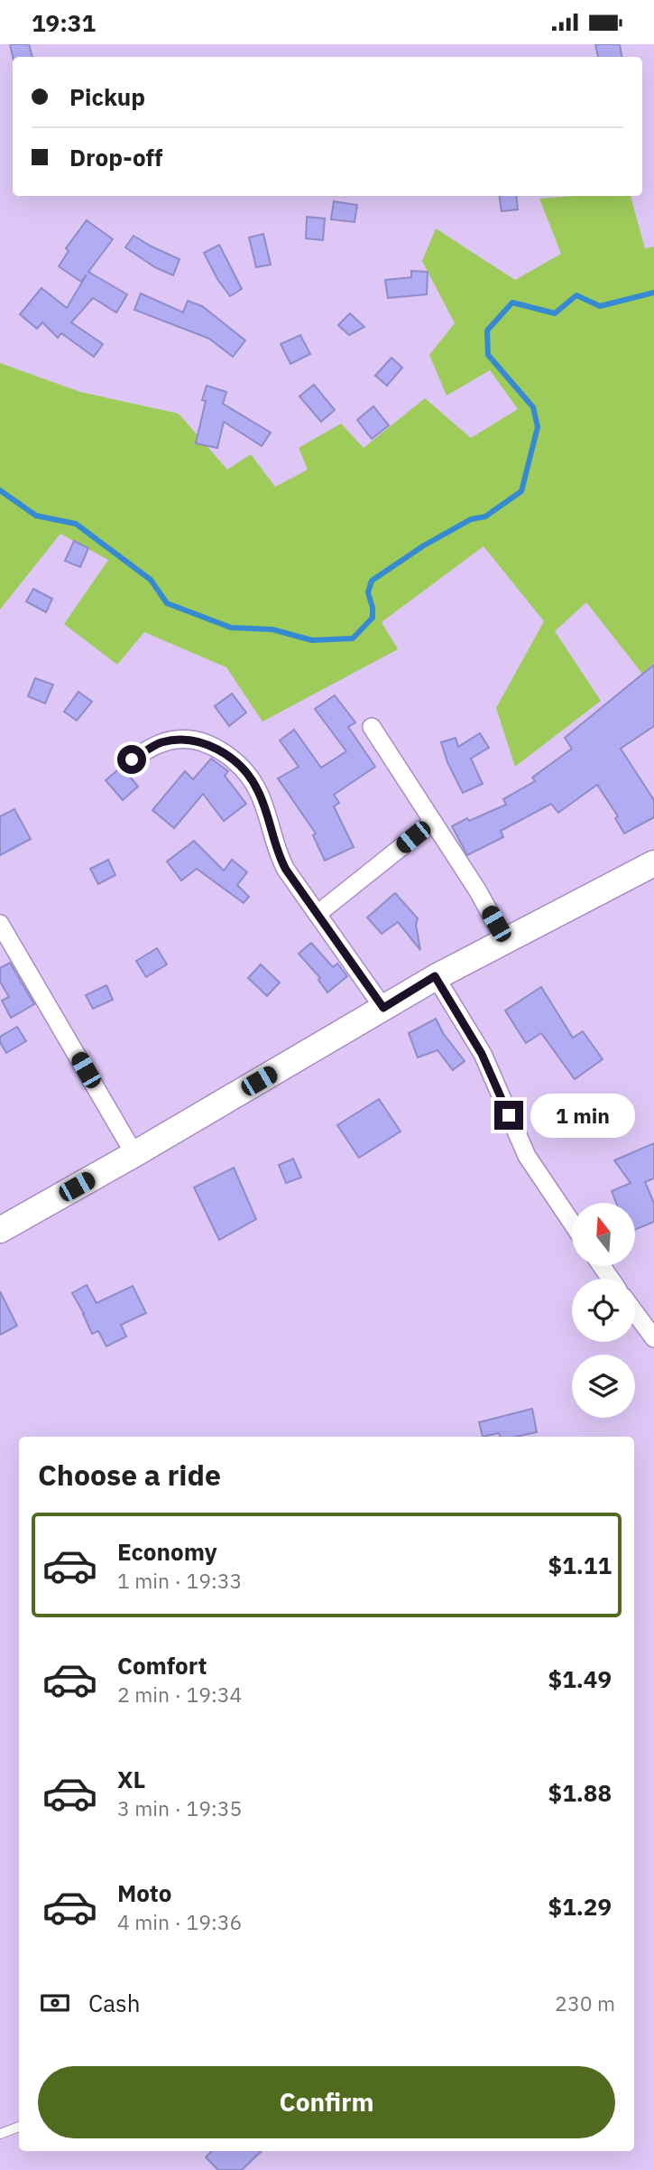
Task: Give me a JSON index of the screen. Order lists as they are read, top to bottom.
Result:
{
  "north": "top",
  "page": {
    "status": "19:31",
    "banner": ["Pickup", "Drop-off"],
    "bubble": "1 min",
    "heading": "Choose a ride",
    "list": [
      {
        "name": "Economy",
        "note": "1 min · 19:33",
        "value": "$1.11"
      },
      {
        "name": "Comfort",
        "note": "2 min · 19:34",
        "value": "$1.49"
      },
      {
        "name": "XL",
        "note": "3 min · 19:35",
        "value": "$1.88"
      },
      {
        "name": "Moto",
        "note": "4 min · 19:36",
        "value": "$1.29"
      }
    ],
    "pay": ["Cash", "230 m"],
    "buttons": "Confirm"
  }
}
